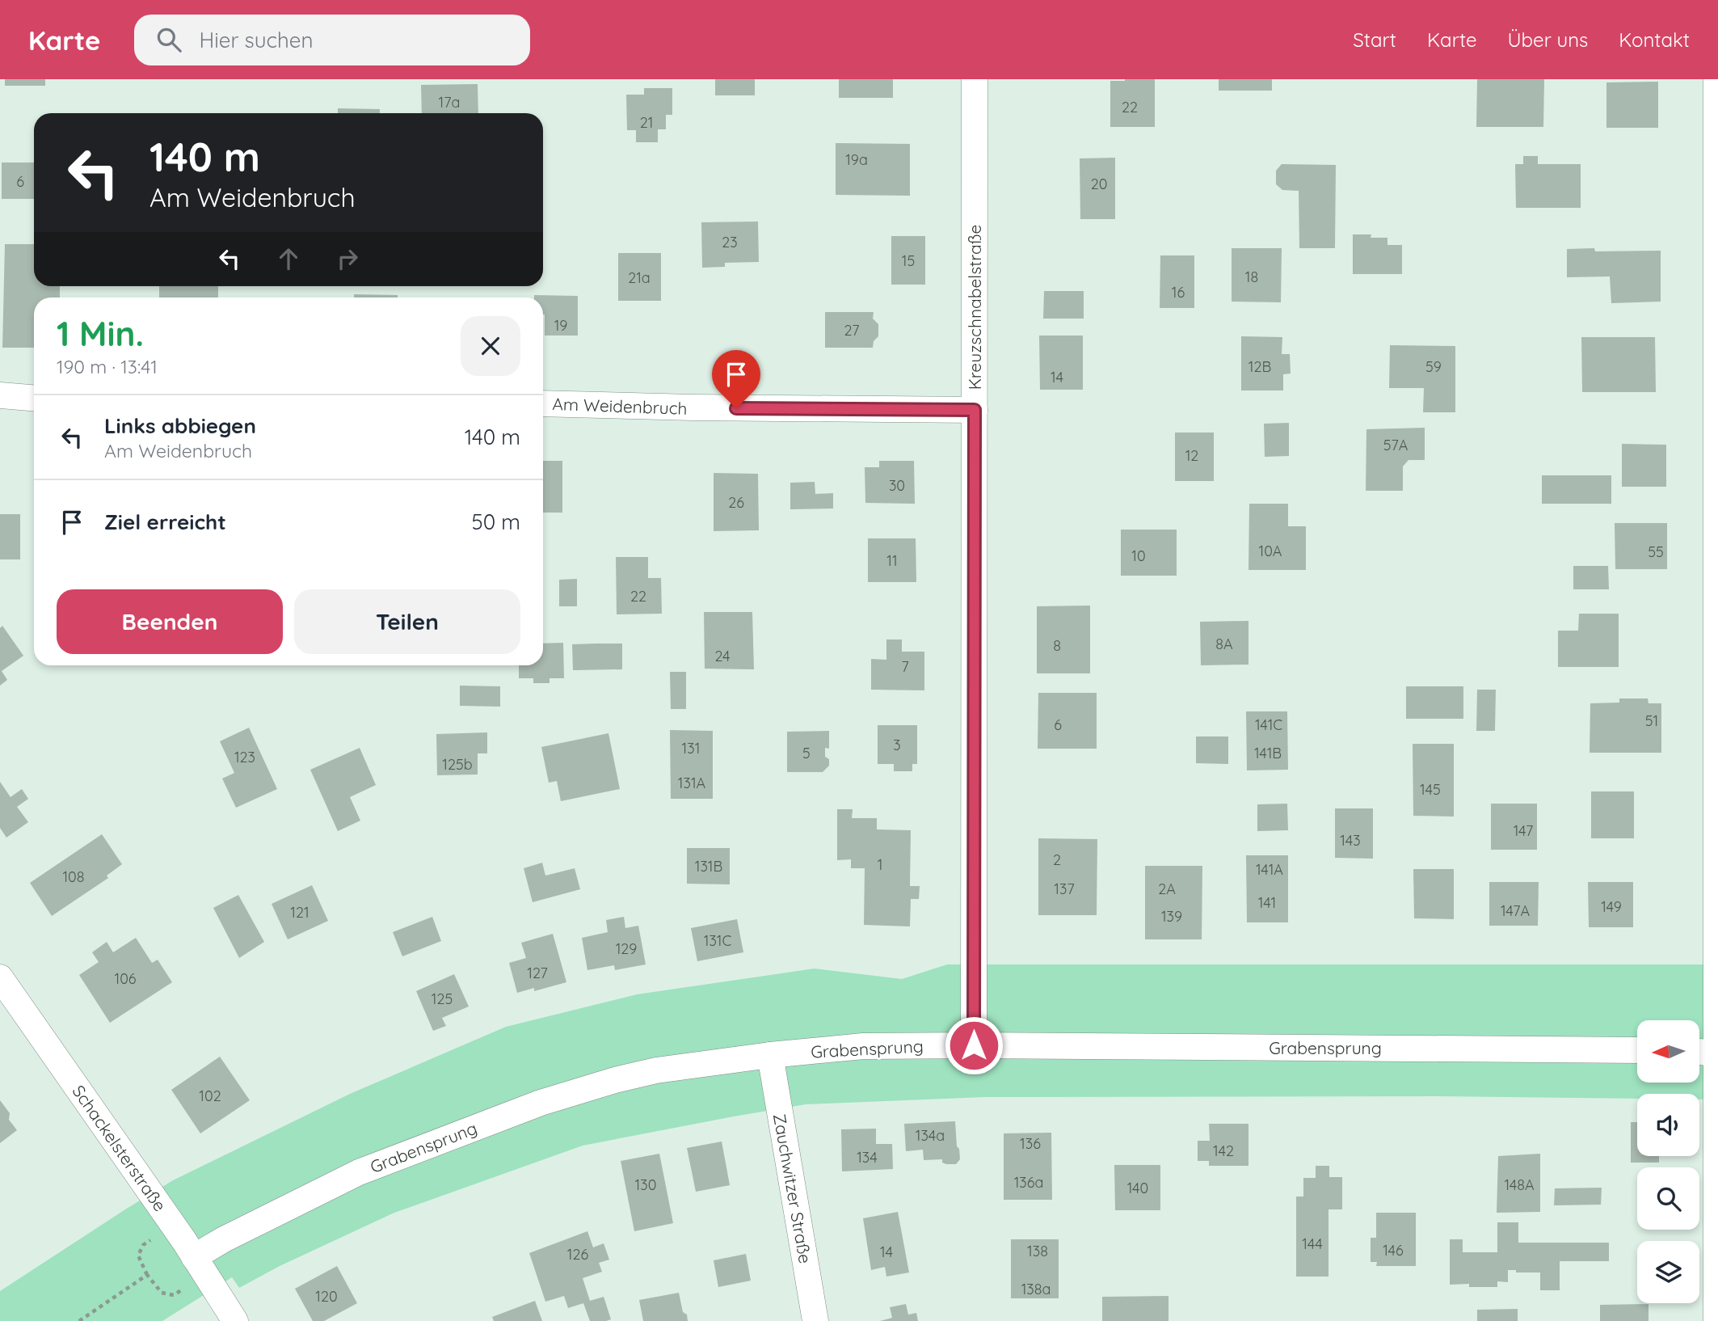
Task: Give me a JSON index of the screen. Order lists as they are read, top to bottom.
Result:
{
  "streets": {
    "street": [
      "Kreuzschnabelstraße",
      "Am Weidenbruch",
      "Grabensprung",
      "Schackelsterstraße",
      "Zauchwitzer Straße"
    ]
  },
  "crossings": [
    ["Kreuzschnabelstraße", "Am Weidenbruch"],
    ["Kreuzschnabelstraße", "Grabensprung"],
    ["Grabensprung", "Schackelsterstraße"],
    ["Grabensprung", "Zauchwitzer Straße"]
  ],
  "house_numbers": [
    "17a",
    "22",
    "21",
    "19a",
    "6",
    "20",
    "23",
    "15",
    "18",
    "21a",
    "16",
    "19",
    "27",
    "12B",
    "59",
    "14",
    "57A",
    "12",
    "30",
    "26",
    "10A",
    "55",
    "10",
    "11",
    "22",
    "8A",
    "8",
    "24",
    "7",
    "51",
    "6",
    "141C",
    "3",
    "131",
    "5",
    "141B",
    "123",
    "125b",
    "131A",
    "145",
    "147",
    "143",
    "2",
    "1",
    "131B",
    "141A",
    "108",
    "137",
    "2A",
    "141",
    "149",
    "147A",
    "121",
    "139",
    "131C",
    "129",
    "127",
    "106",
    "125",
    "102",
    "134a",
    "136",
    "142",
    "134",
    "136a",
    "130",
    "148A",
    "140",
    "144",
    "146",
    "138",
    "14",
    "126",
    "138a",
    "120"
  ],
  "north": "left",
  "page": {
    "header": "Karte",
    "search": "Hier suchen",
    "nav": [
      "Start",
      "Karte",
      "Über uns",
      "Kontakt"
    ],
    "turn": ["140 m", "Am Weidenbruch"],
    "heading": ["1 Min.", "190 m · 13:41"],
    "list": [
      {
        "name": "Links abbiegen",
        "note": "Am Weidenbruch",
        "value": "140 m"
      },
      {
        "name": "Ziel erreicht",
        "value": "50 m"
      }
    ],
    "buttons": ["Beenden", "Teilen"]
  }
}
